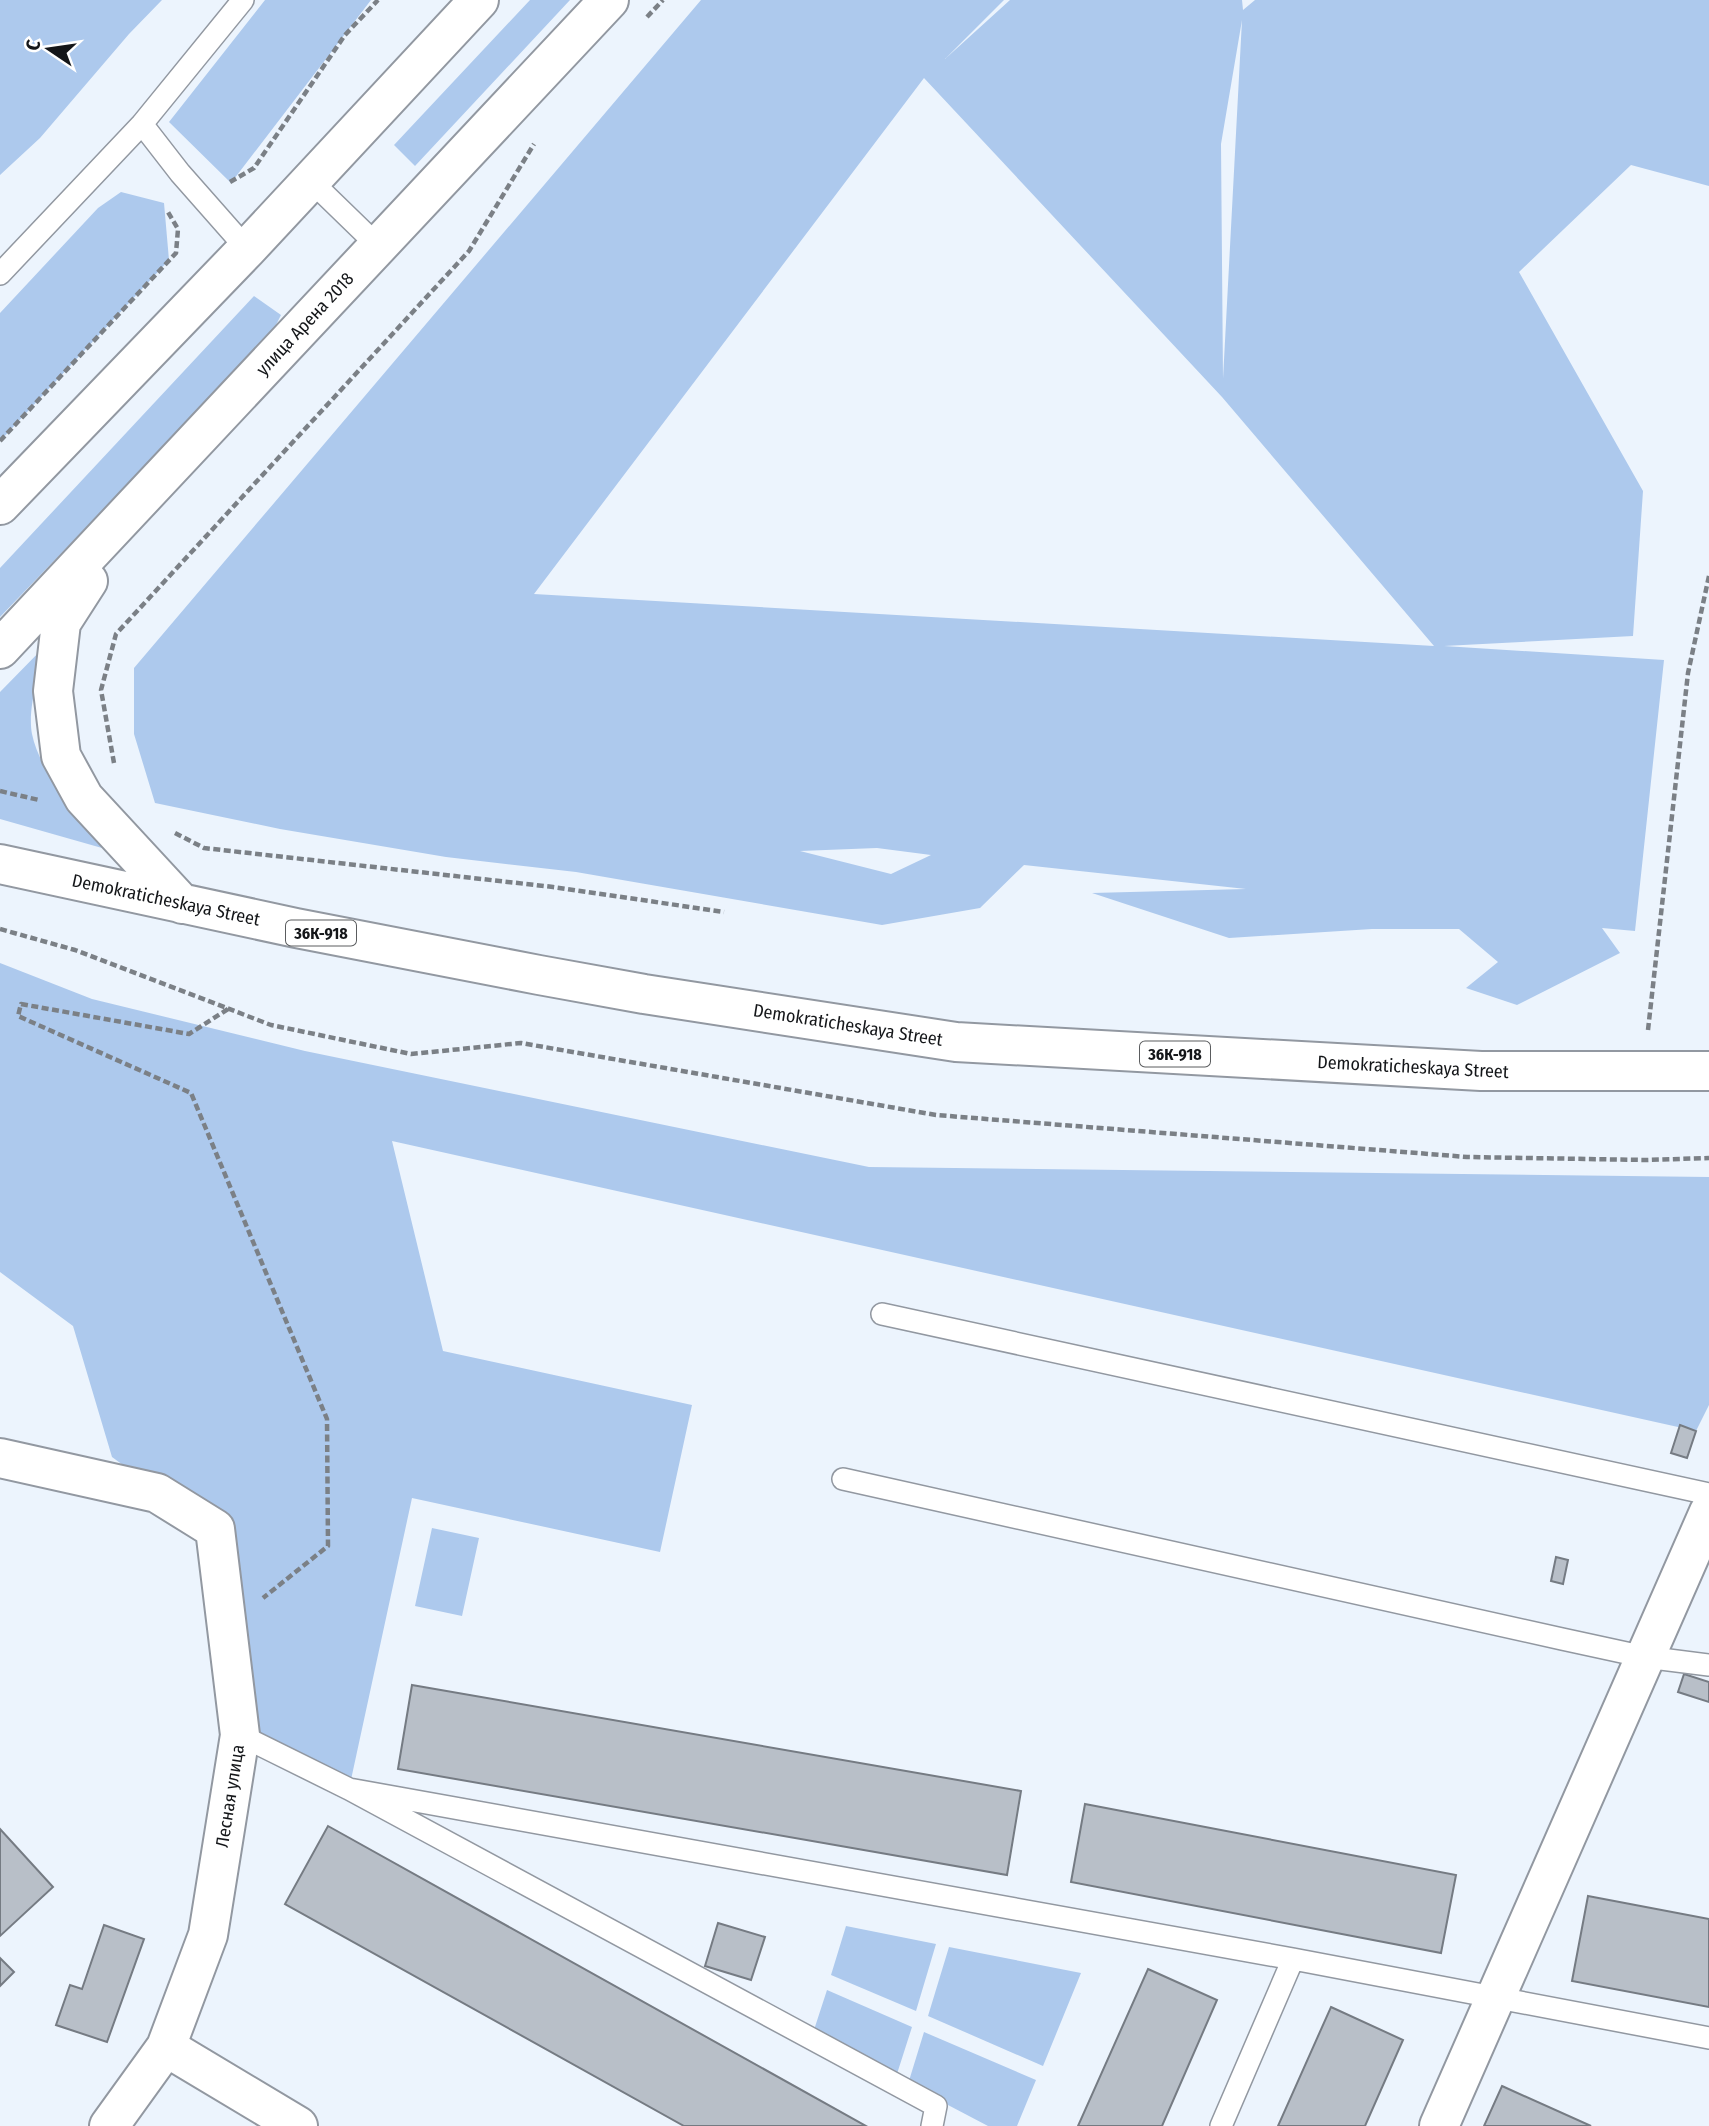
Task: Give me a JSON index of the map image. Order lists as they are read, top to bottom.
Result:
{
  "streets": {
    "main road": [
      "улица Арена 2018",
      "Demokraticheskaya Street",
      "36К-918",
      "Лесная улица"
    ]
  },
  "north": "left"
}
